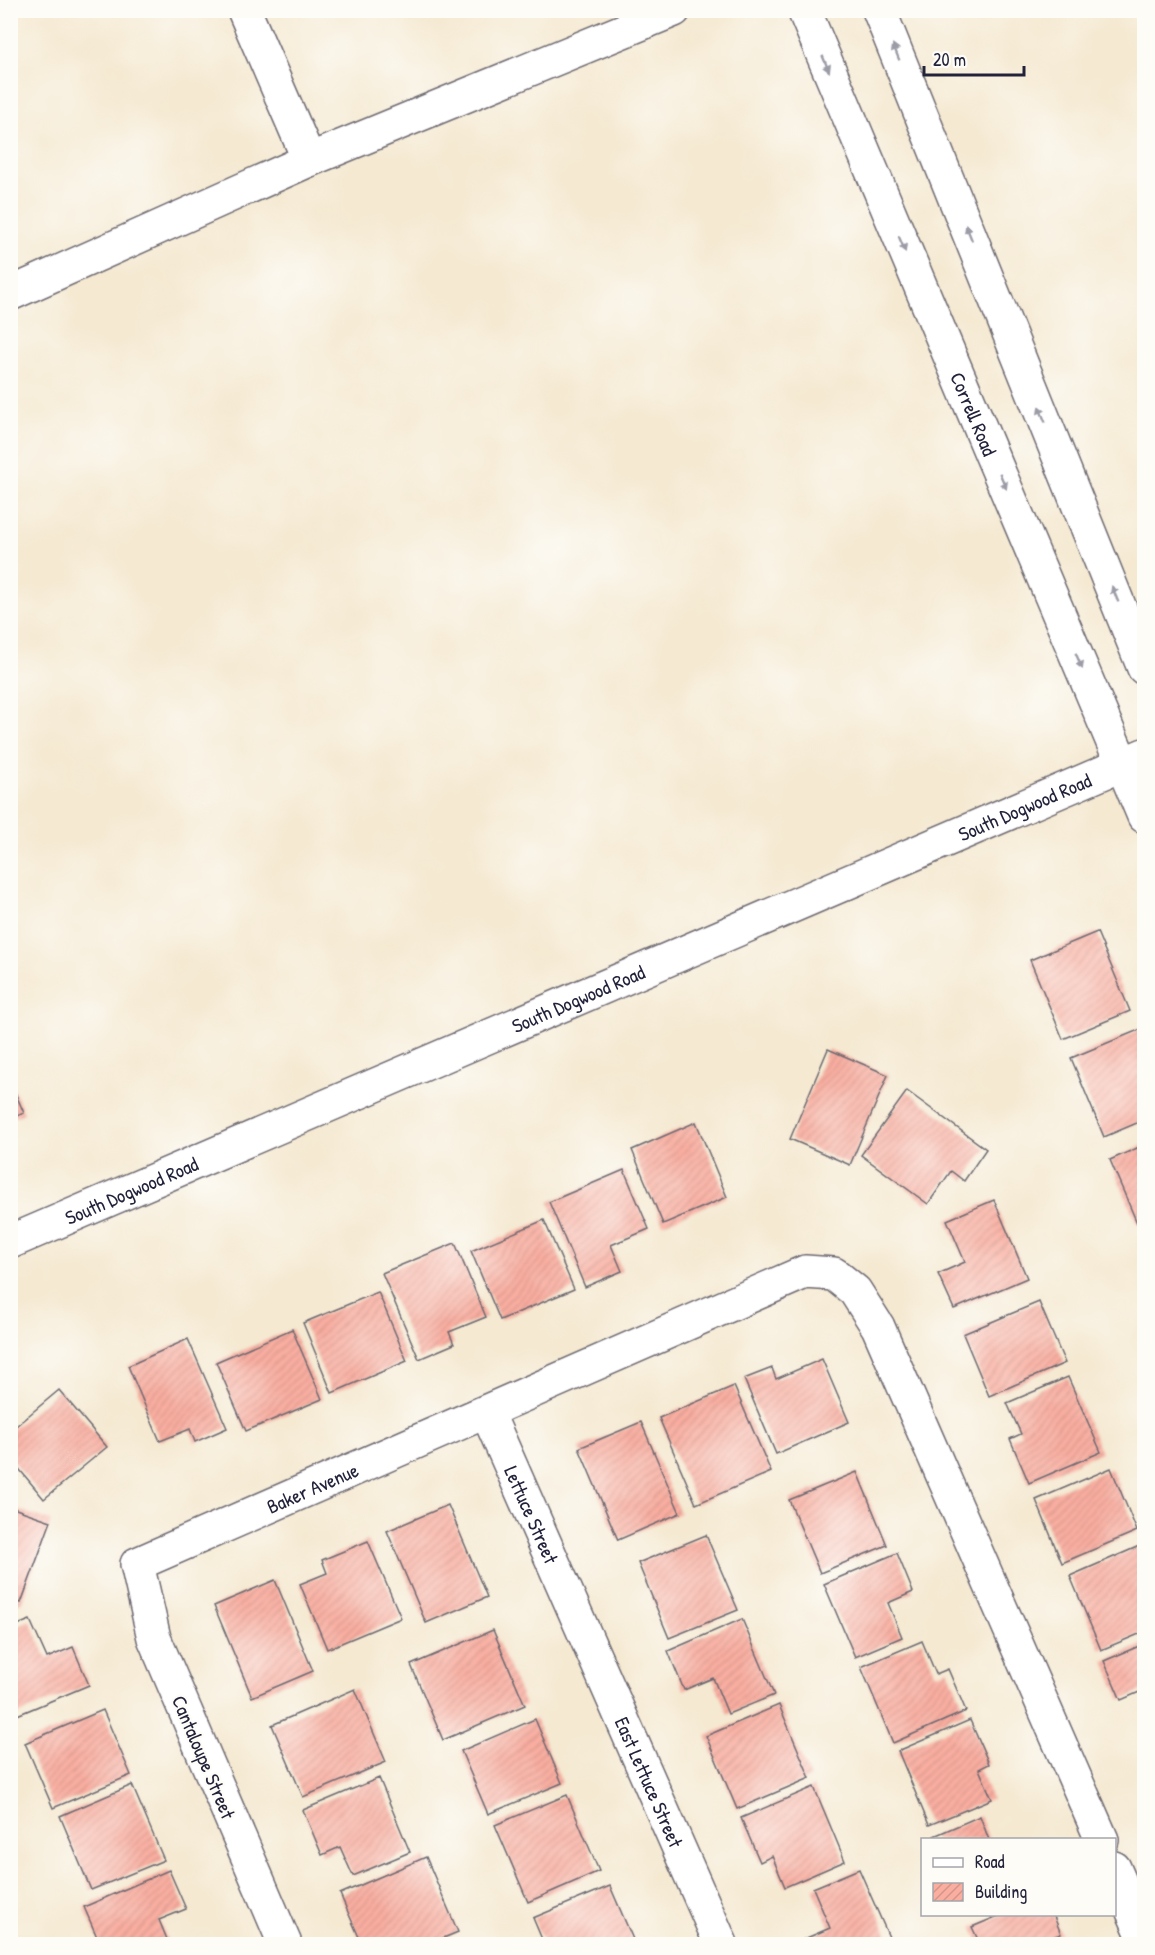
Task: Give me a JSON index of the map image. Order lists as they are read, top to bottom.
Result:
{
  "streets": {
    "street": [
      "Correll Road",
      "South Dogwood Road",
      "Baker Avenue",
      "Lettuce Street",
      "Cantaloupe Street",
      "East Lettuce Street"
    ]
  },
  "crossings": [
    ["Correll Road", "South Dogwood Road"],
    ["Baker Avenue", "Lettuce Street"],
    ["Baker Avenue", "Cantaloupe Street"],
    ["Lettuce Street", "East Lettuce Street"]
  ],
  "legend": ["Road", "Building"],
  "scale_bar": "20 m"
}
